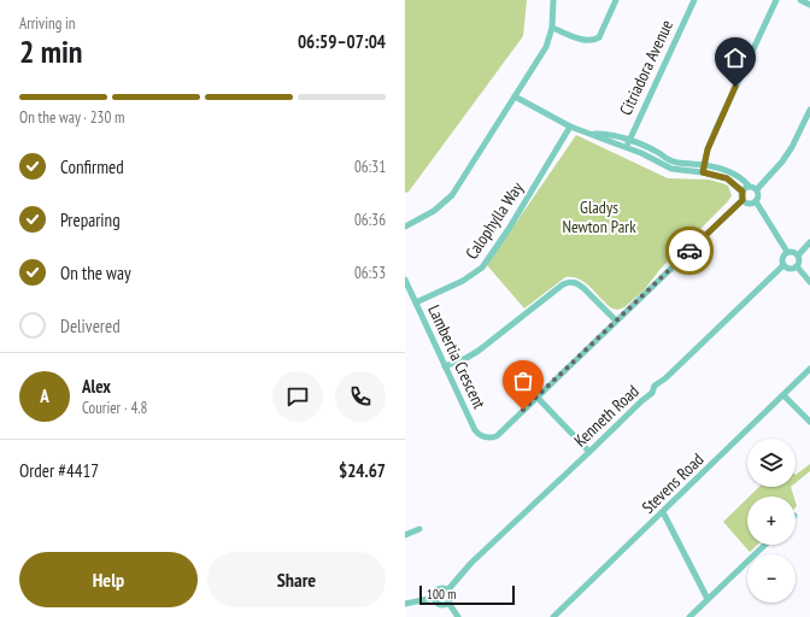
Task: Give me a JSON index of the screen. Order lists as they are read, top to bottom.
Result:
{
  "streets": {
    "street": [
      "Citriadora Avenue",
      "Calophylla Way",
      "Lambertia Crescent",
      "Kenneth Road",
      "Stevens Road"
    ]
  },
  "crossings": [
    ["Calophylla Way", "Lambertia Crescent"]
  ],
  "parks": ["Gladys Newton Park"],
  "scale_bar": "100 m",
  "page": {
    "heading": ["2 min", "Arriving in", "06:59–07:04"],
    "panel": [
      "Alex",
      "Courier · 4.8",
      "Order #4417",
      "$24.67"
    ],
    "bar": "On the way · 230 m",
    "list": [
      ["Confirmed", "06:31"],
      ["Preparing", "06:36"],
      ["On the way", "06:53"],
      "Delivered"
    ],
    "round": "A",
    "map_buttons": ["+", "−"],
    "buttons": ["Help", "Share"],
    "scale": "100 m"
  }
}
